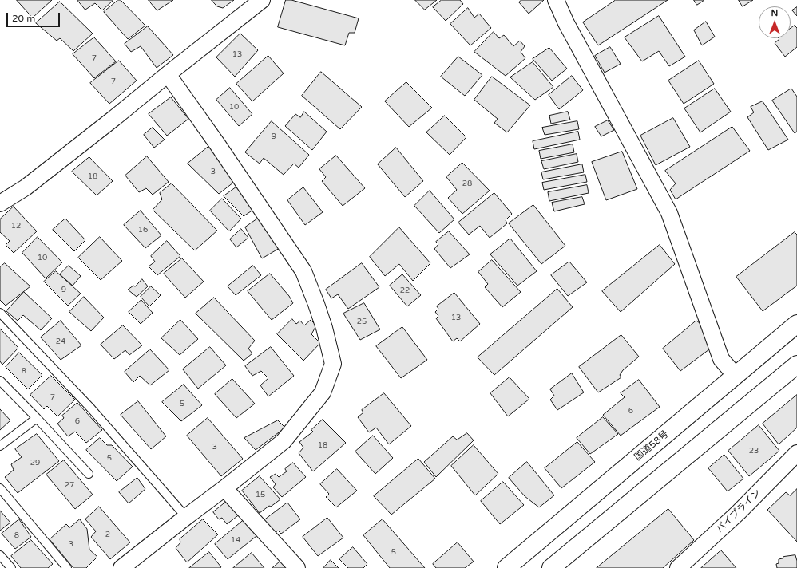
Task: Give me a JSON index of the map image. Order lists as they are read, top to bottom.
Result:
{
  "streets": {
    "highway": ["国道58号"],
    "street": ["パイプライン"]
  },
  "house_numbers": [
    "13",
    "7",
    "7",
    "10",
    "9",
    "3",
    "18",
    "28",
    "12",
    "16",
    "10",
    "9",
    "22",
    "13",
    "25",
    "24",
    "8",
    "7",
    "5",
    "6",
    "6",
    "18",
    "3",
    "23",
    "5",
    "29",
    "27",
    "15",
    "2",
    "8",
    "14",
    "3",
    "5"
  ],
  "scale_bar": "20 m",
  "north": "top"
}
